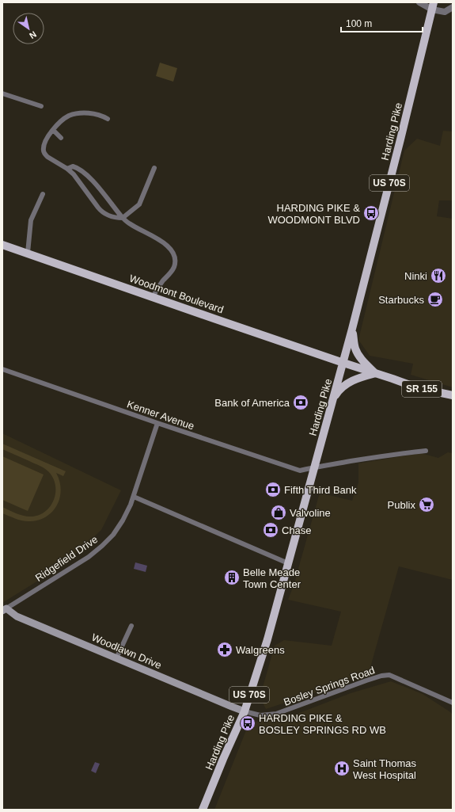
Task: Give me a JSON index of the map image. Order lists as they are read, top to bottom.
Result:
{
  "streets": {
    "main road": [
      "Harding Pike",
      "US 70S",
      "Woodmont Boulevard",
      "SR 155",
      "Woodlawn Drive"
    ],
    "street": ["Kenner Avenue", "Ridgefield Drive", "Bosley Springs Road"]
  },
  "crossings": [
    ["Harding Pike", "Woodmont Boulevard"],
    ["Harding Pike", "SR 155"],
    ["Harding Pike", "Kenner Avenue"],
    ["Harding Pike", "Woodlawn Drive"],
    ["Harding Pike", "Bosley Springs Road"],
    ["Woodmont Boulevard", "SR 155"],
    ["Kenner Avenue", "Ridgefield Drive"],
    ["Ridgefield Drive", "Woodlawn Drive"],
    ["Woodlawn Drive", "Bosley Springs Road"]
  ],
  "places": {
    "bus stop": ["HARDING PIKE & WOODMONT BLVD", "HARDING PIKE & BOSLEY SPRINGS RD WB"],
    "restaurant": ["Ninki"],
    "cafe": ["Starbucks"],
    "bank": ["Bank of America", "Fifth Third Bank", "Chase"],
    "supermarket": ["Publix"],
    "shop": ["Valvoline"],
    "building": ["Belle Meade Town Center"],
    "pharmacy": ["Walgreens"],
    "hospital": ["Saint Thomas West Hospital"]
  },
  "scale_bar": "100 m",
  "north": "bottom right"
}
